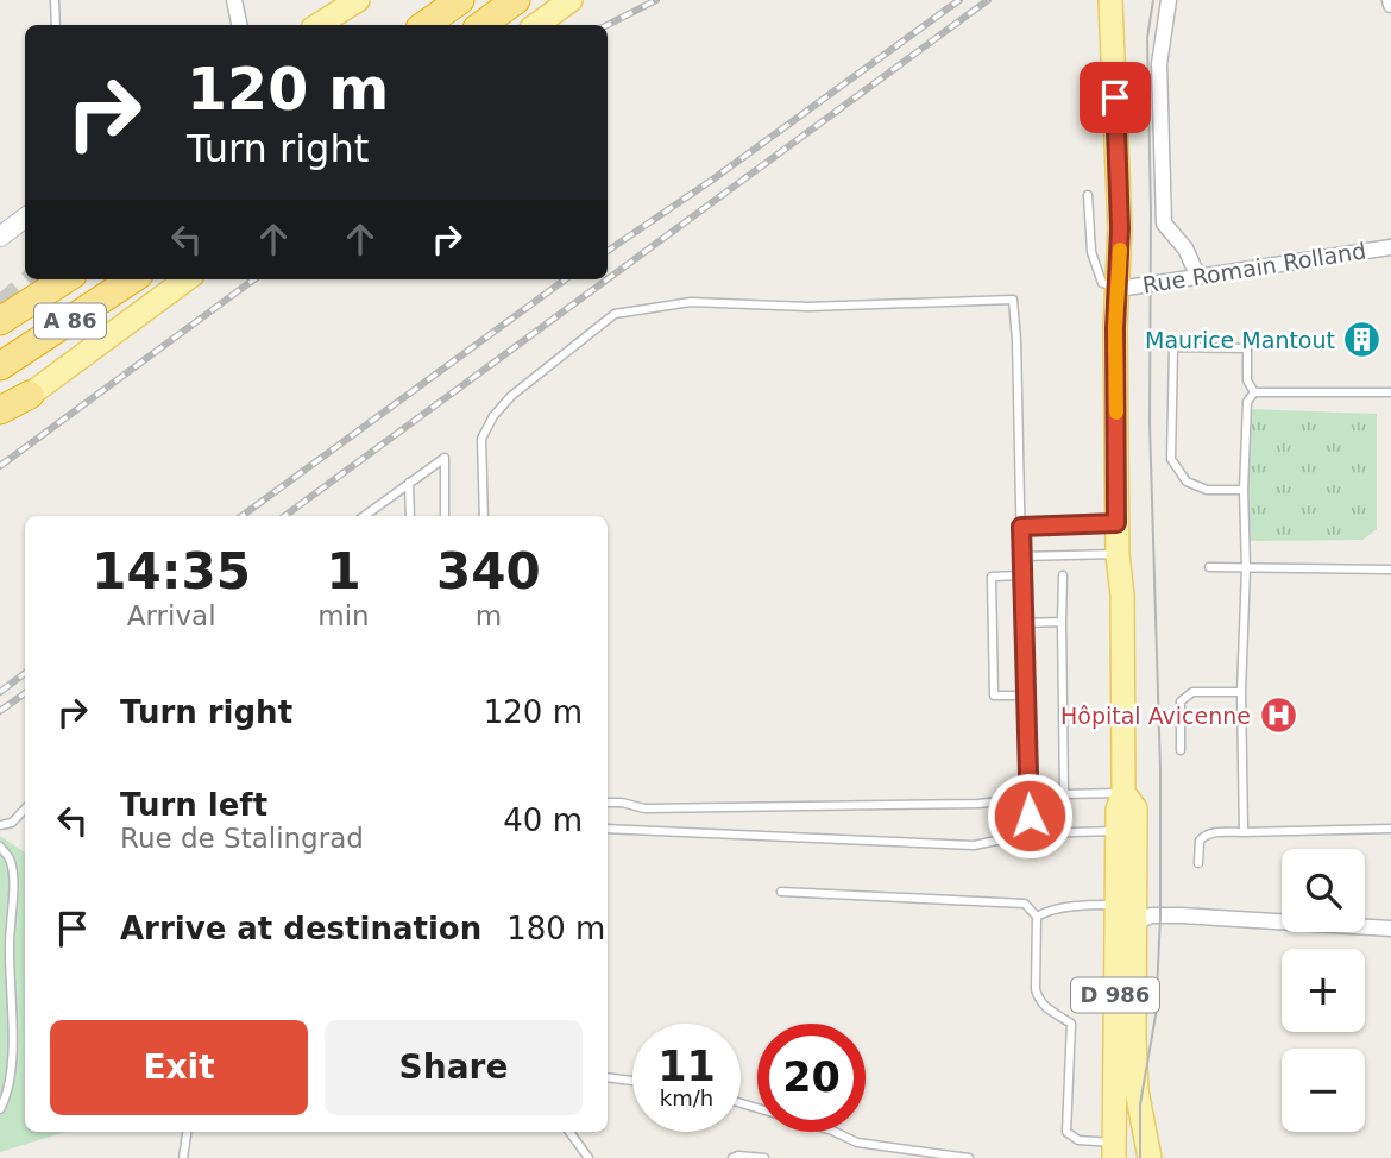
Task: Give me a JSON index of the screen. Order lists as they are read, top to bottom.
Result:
{
  "streets": {
    "highway": ["A 86"],
    "main road": ["D 986"],
    "street": ["Rue Romain Rolland"]
  },
  "crossings": [
    ["Rue Romain Rolland", "D 986"]
  ],
  "places": {
    "building": ["Maurice Mantout"],
    "hospital": ["Hôpital Avicenne"]
  },
  "page": {
    "turn": ["120 m", "Turn right"],
    "eta": [
      "14:35",
      "Arrival",
      "1",
      "min",
      "340",
      "m"
    ],
    "list": [
      {
        "name": "Turn right",
        "value": "120 m"
      },
      {
        "name": "Turn left",
        "note": "Rue de Stalingrad",
        "value": "40 m"
      },
      {
        "name": "Arrive at destination",
        "value": "180 m"
      }
    ],
    "map_buttons": ["+", "−"],
    "buttons": ["Exit", "Share"],
    "speed": "11 km/h",
    "limit": "20"
  }
}
